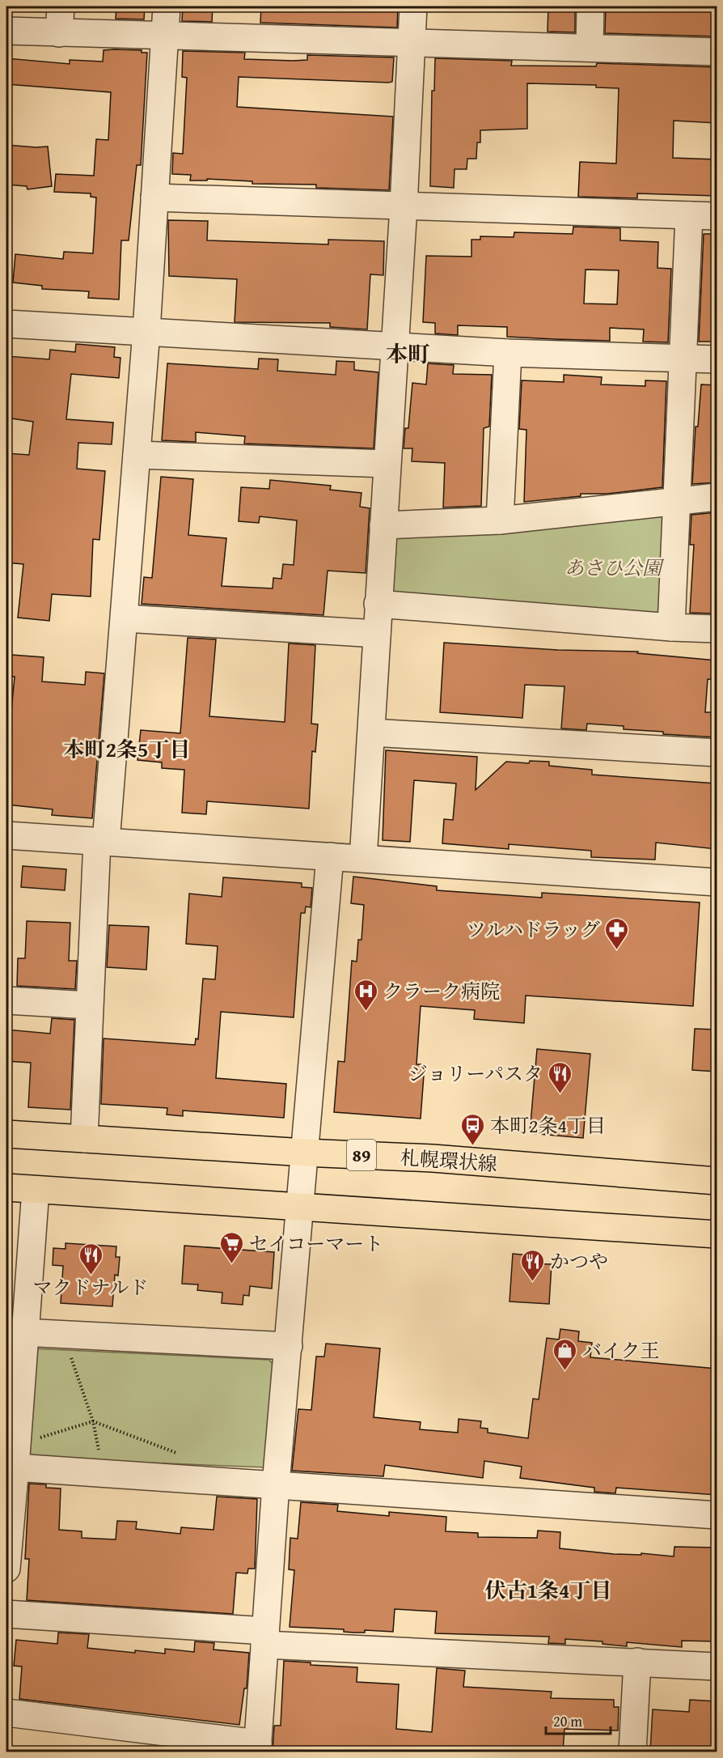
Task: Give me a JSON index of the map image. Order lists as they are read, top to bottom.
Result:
{
  "streets": {
    "main road": ["89", "札幌環状線"]
  },
  "districts": ["本町", "本町2条5丁目", "伏古1条4丁目"],
  "parks": ["あさひ公園"],
  "places": {
    "pharmacy": ["ツルハドラッグ"],
    "hospital": ["クラーク病院"],
    "restaurant": ["ジョリーパスタ", "マクドナルド", "かつや"],
    "bus stop": ["本町2条4丁目"],
    "supermarket": ["セイコーマート"],
    "shop": ["バイク王"]
  },
  "scale_bar": "20 m"
}
